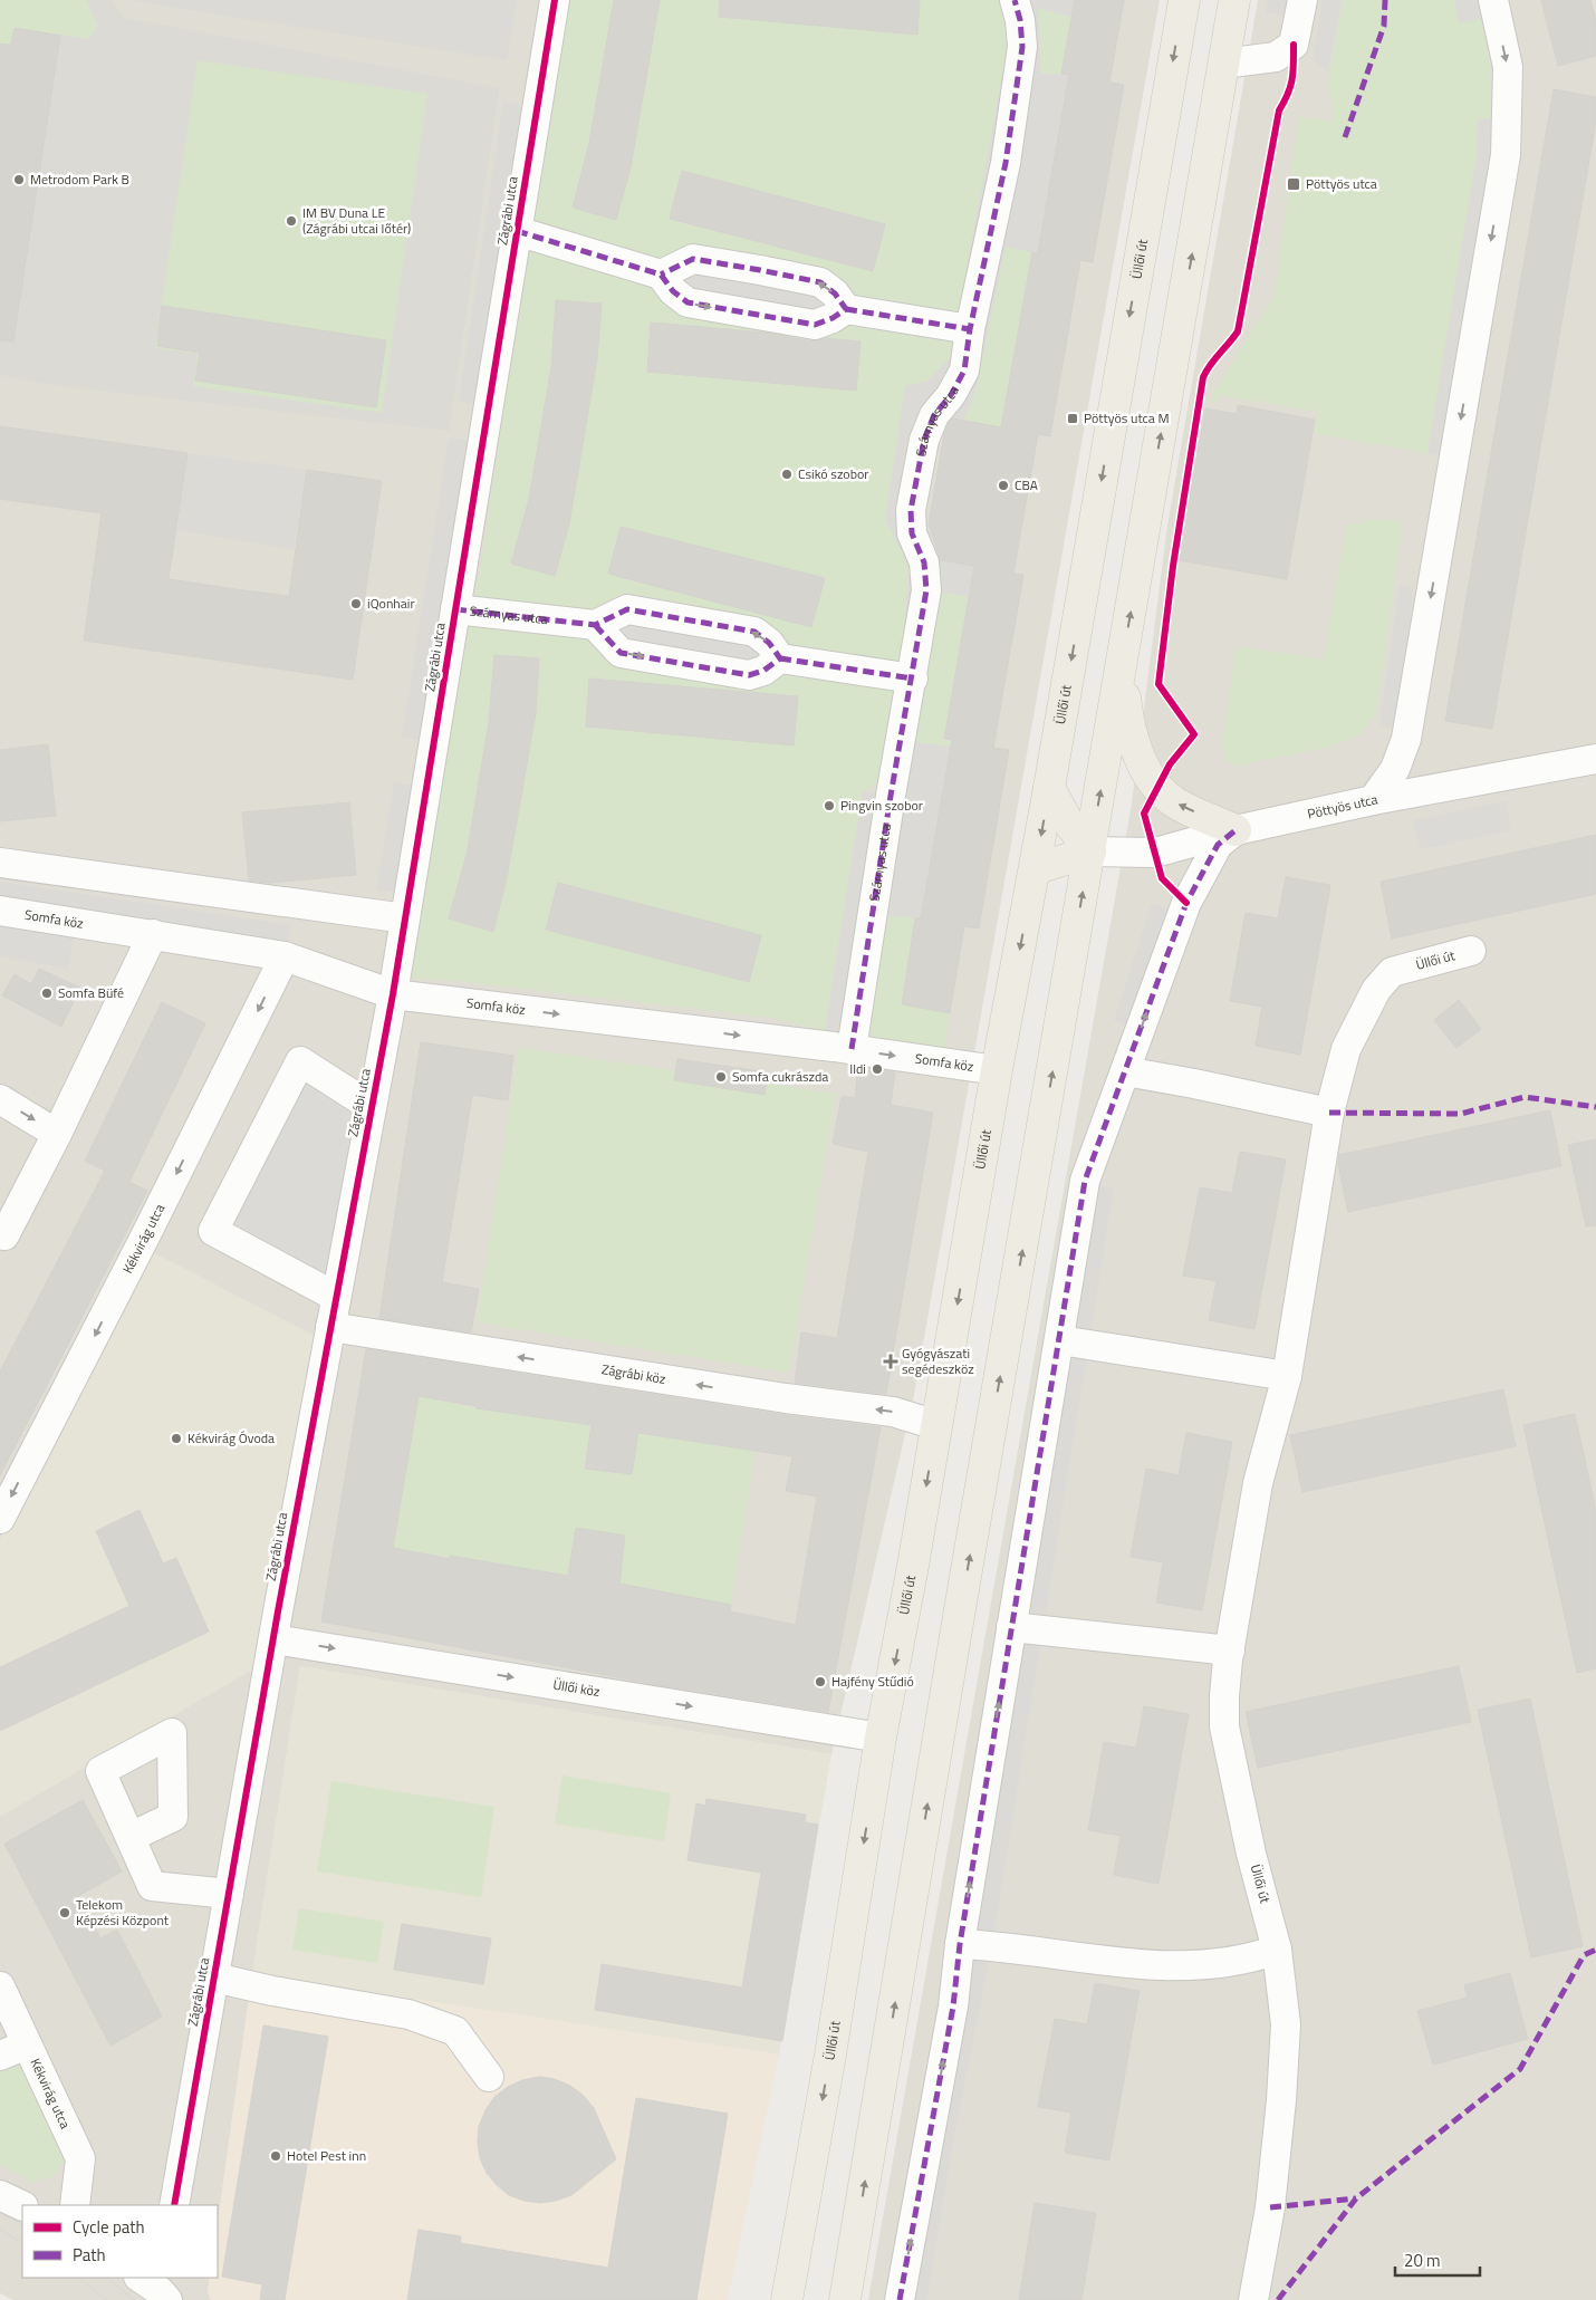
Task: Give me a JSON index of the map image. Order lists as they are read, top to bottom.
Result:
{
  "streets": {
    "main road": ["Üllői út"],
    "street": [
      "Zágrábi utca",
      "Szárnyas utca",
      "Pöttyös utca",
      "Somfa köz",
      "Kékvirág utca",
      "Zágrábi köz",
      "Üllői köz"
    ]
  },
  "crossings": [
    ["Zágrábi utca", "Szárnyas utca"],
    ["Zágrábi utca", "Somfa köz"],
    ["Zágrábi utca", "Zágrábi köz"],
    ["Zágrábi utca", "Üllői köz"],
    ["Üllői út", "Somfa köz"],
    ["Üllői út", "Zágrábi köz"],
    ["Üllői út", "Üllői köz"],
    ["Szárnyas utca", "Somfa köz"],
    ["Somfa köz", "Kékvirág utca"]
  ],
  "one_way": ["Somfa köz", "Zágrábi köz", "Üllői köz"],
  "places": {
    "other": [
      "Metrodom Park B",
      "IM BV Duna LE (Zágrábi utcai lőtér)",
      "Csikó szobor",
      "CBA",
      "iQonhair",
      "Pingvin szobor",
      "Somfa Büfé",
      "Ildi",
      "Somfa cukrászda",
      "Kékvirág Óvoda",
      "Hajfény Stűdió",
      "Telekom Képzési Központ",
      "Hotel Pest inn"
    ],
    "transit": ["Pöttyös utca", "Pöttyös utca M"],
    "health": ["Gyógyászati segédeszköz"]
  },
  "legend": ["Cycle path", "Path"],
  "scale_bar": "20 m"
}
